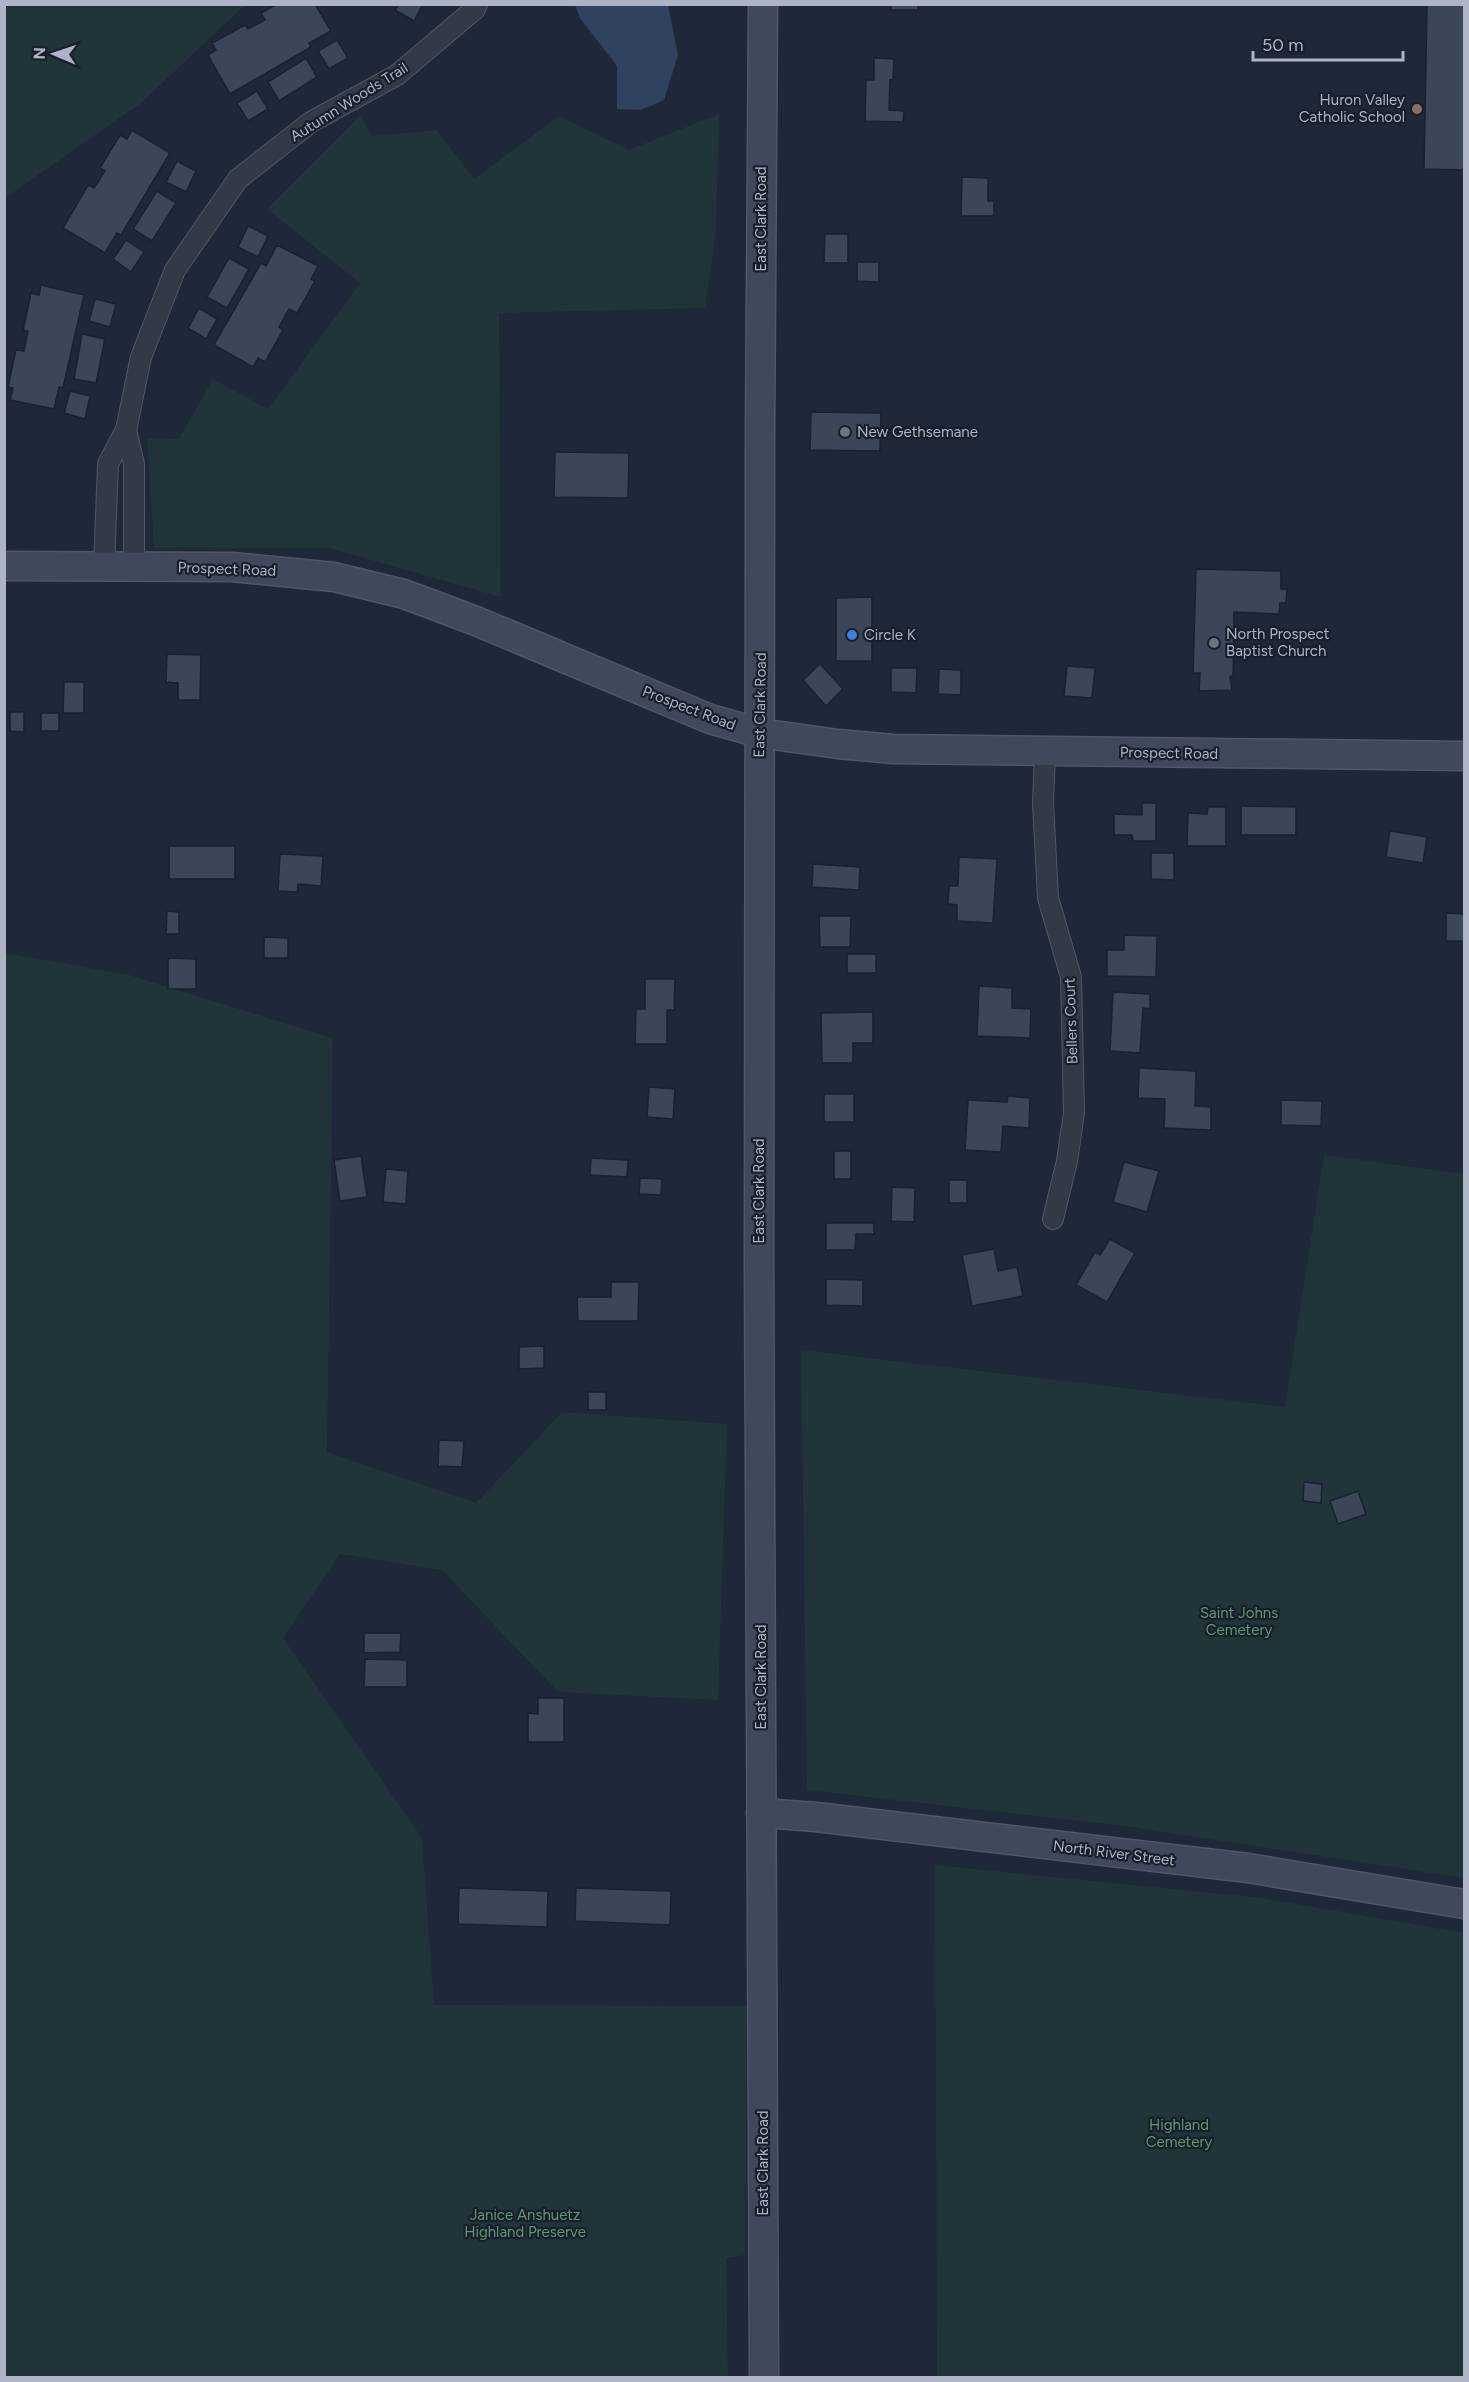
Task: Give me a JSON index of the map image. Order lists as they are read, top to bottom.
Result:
{
  "streets": {
    "main road": ["East Clark Road", "Prospect Road", "North River Street"],
    "street": ["Autumn Woods Trail", "Bellers Court"]
  },
  "crossings": [
    ["Autumn Woods Trail", "Prospect Road"],
    ["East Clark Road", "Prospect Road"],
    ["East Clark Road", "North River Street"],
    ["Prospect Road", "Bellers Court"]
  ],
  "parks": ["Saint Johns Cemetery", "Highland Cemetery", "Janice Anshuetz Highland Preserve"],
  "places": [
    "Huron Valley Catholic School",
    "New Gethsemane",
    "Circle K",
    "North Prospect Baptist Church"
  ],
  "scale_bar": "50 m",
  "north": "left"
}
